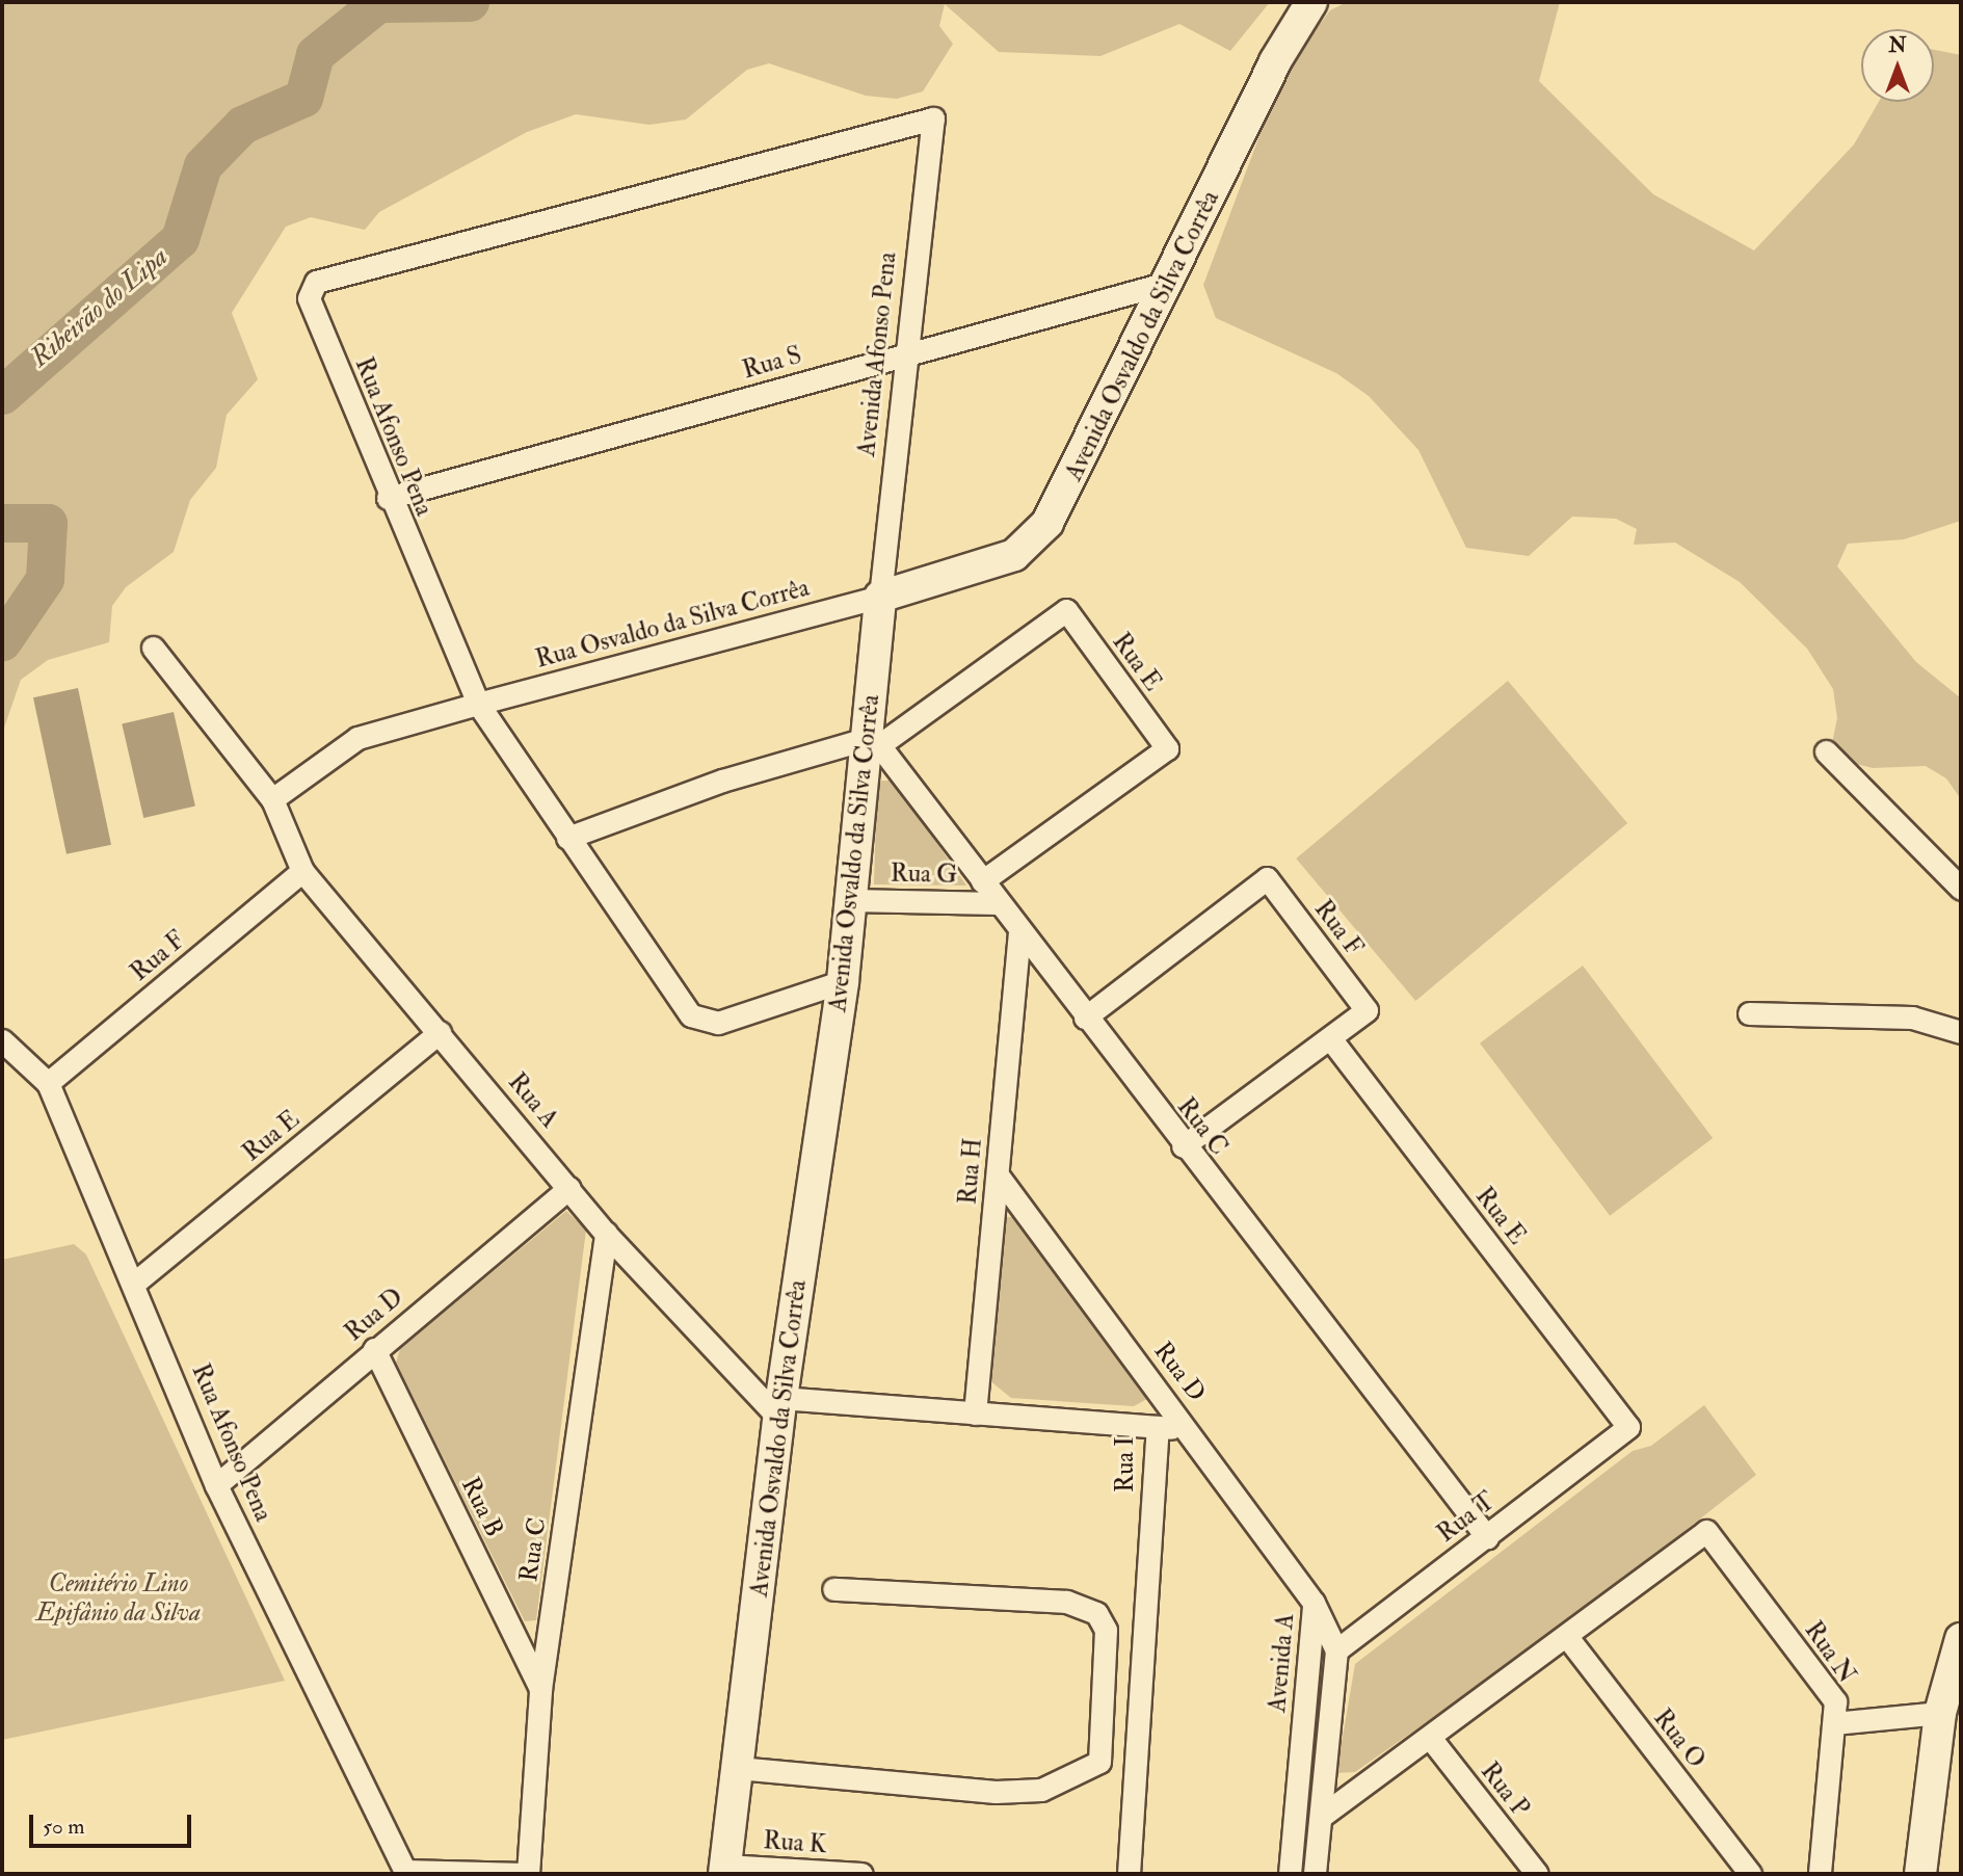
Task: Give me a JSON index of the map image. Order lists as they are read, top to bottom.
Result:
{
  "streets": {
    "street": [
      "Avenida Osvaldo da Silva Corrêa",
      "Avenida Afonso Pena",
      "Rua S",
      "Rua Afonso Pena",
      "Rua Osvaldo da Silva Corrêa",
      "Rua E",
      "Rua G",
      "Rua F",
      "Rua A",
      "Rua C",
      "Rua H",
      "Rua D",
      "Rua I",
      "Rua B",
      "Rua T",
      "Rua N",
      "Avenida A",
      "Rua O",
      "Rua P",
      "Rua K"
    ]
  },
  "crossings": [
    ["Avenida Osvaldo da Silva Corrêa", "Avenida Afonso Pena"],
    ["Avenida Osvaldo da Silva Corrêa", "Rua S"],
    ["Avenida Osvaldo da Silva Corrêa", "Rua Afonso Pena"],
    ["Avenida Osvaldo da Silva Corrêa", "Rua Osvaldo da Silva Corrêa"],
    ["Avenida Osvaldo da Silva Corrêa", "Rua E"],
    ["Avenida Osvaldo da Silva Corrêa", "Rua G"],
    ["Avenida Osvaldo da Silva Corrêa", "Rua A"],
    ["Avenida Osvaldo da Silva Corrêa", "Rua C"],
    ["Avenida Osvaldo da Silva Corrêa", "Rua I"],
    ["Avenida Osvaldo da Silva Corrêa", "Rua K"],
    ["Avenida Afonso Pena", "Rua S"],
    ["Avenida Afonso Pena", "Rua Afonso Pena"],
    ["Avenida Afonso Pena", "Rua Osvaldo da Silva Corrêa"],
    ["Rua S", "Rua Afonso Pena"],
    ["Rua Afonso Pena", "Rua Osvaldo da Silva Corrêa"],
    ["Rua Afonso Pena", "Rua E"],
    ["Rua Afonso Pena", "Rua F"],
    ["Rua Afonso Pena", "Rua C"],
    ["Rua Afonso Pena", "Rua D"],
    ["Rua E", "Rua F"],
    ["Rua E", "Rua A"],
    ["Rua E", "Rua C"],
    ["Rua E", "Rua T"],
    ["Rua G", "Rua C"],
    ["Rua F", "Rua A"],
    ["Rua F", "Rua C"],
    ["Rua A", "Rua C"],
    ["Rua A", "Rua D"],
    ["Rua A", "Rua I"],
    ["Rua C", "Rua H"],
    ["Rua C", "Rua B"],
    ["Rua C", "Rua T"],
    ["Rua H", "Rua D"],
    ["Rua H", "Rua I"],
    ["Rua D", "Rua B"],
    ["Rua D", "Avenida A"],
    ["Rua T", "Avenida A"],
    ["Rua N", "Rua O"]
  ],
  "water": ["Ribeirão do Lipa"],
  "parks": ["Cemitério Lino Epifânio da Silva"],
  "scale_bar": "50 m",
  "north": "top"
}
